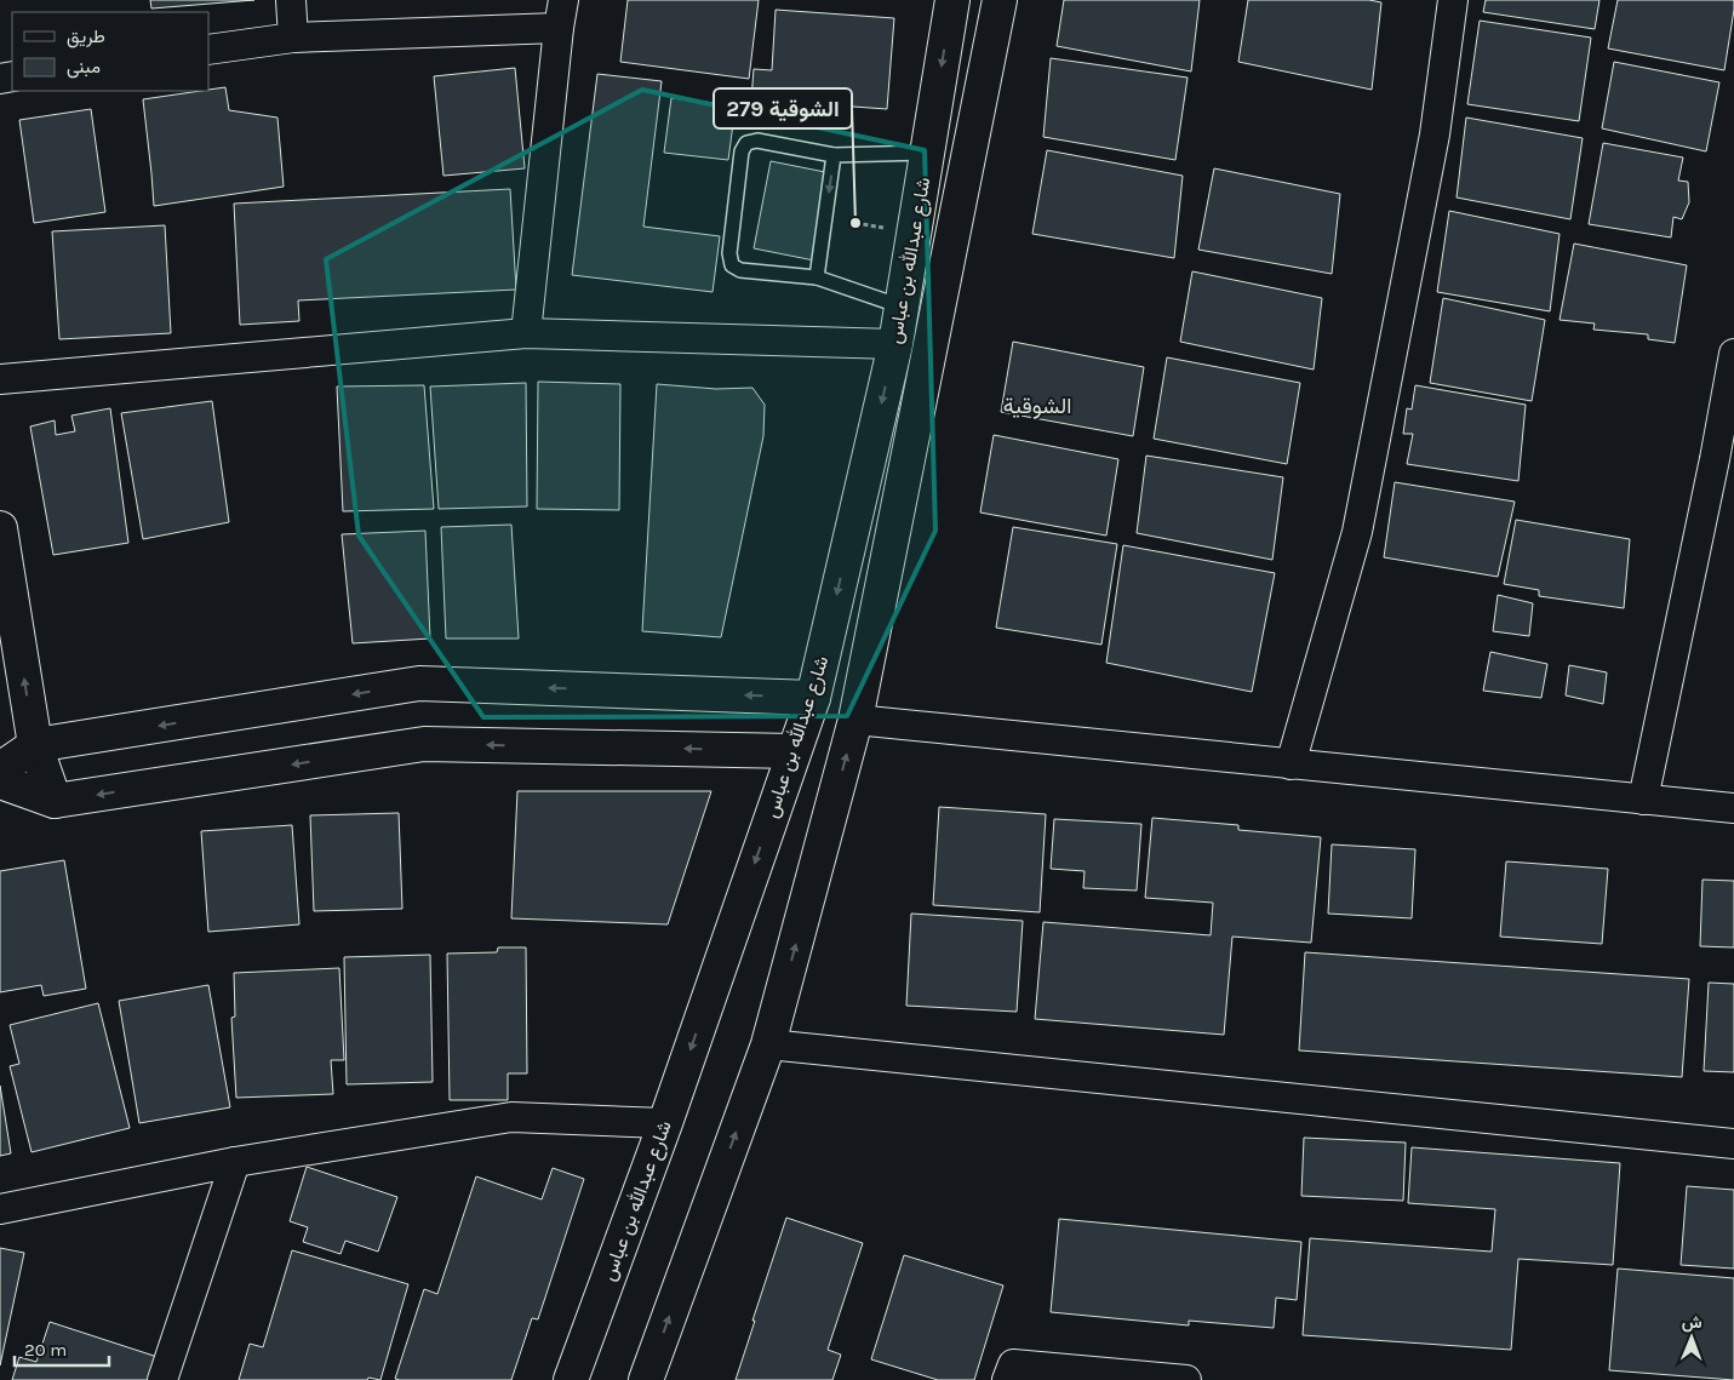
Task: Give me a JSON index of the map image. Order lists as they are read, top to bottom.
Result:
{
  "streets": {
    "main road": ["شارع عبدالله بن عباس"]
  },
  "districts": ["الشوقية"],
  "places": ["الشوقية 279"],
  "legend": ["طريق", "مبنى"],
  "scale_bar": "20 m",
  "north": "top"
}
